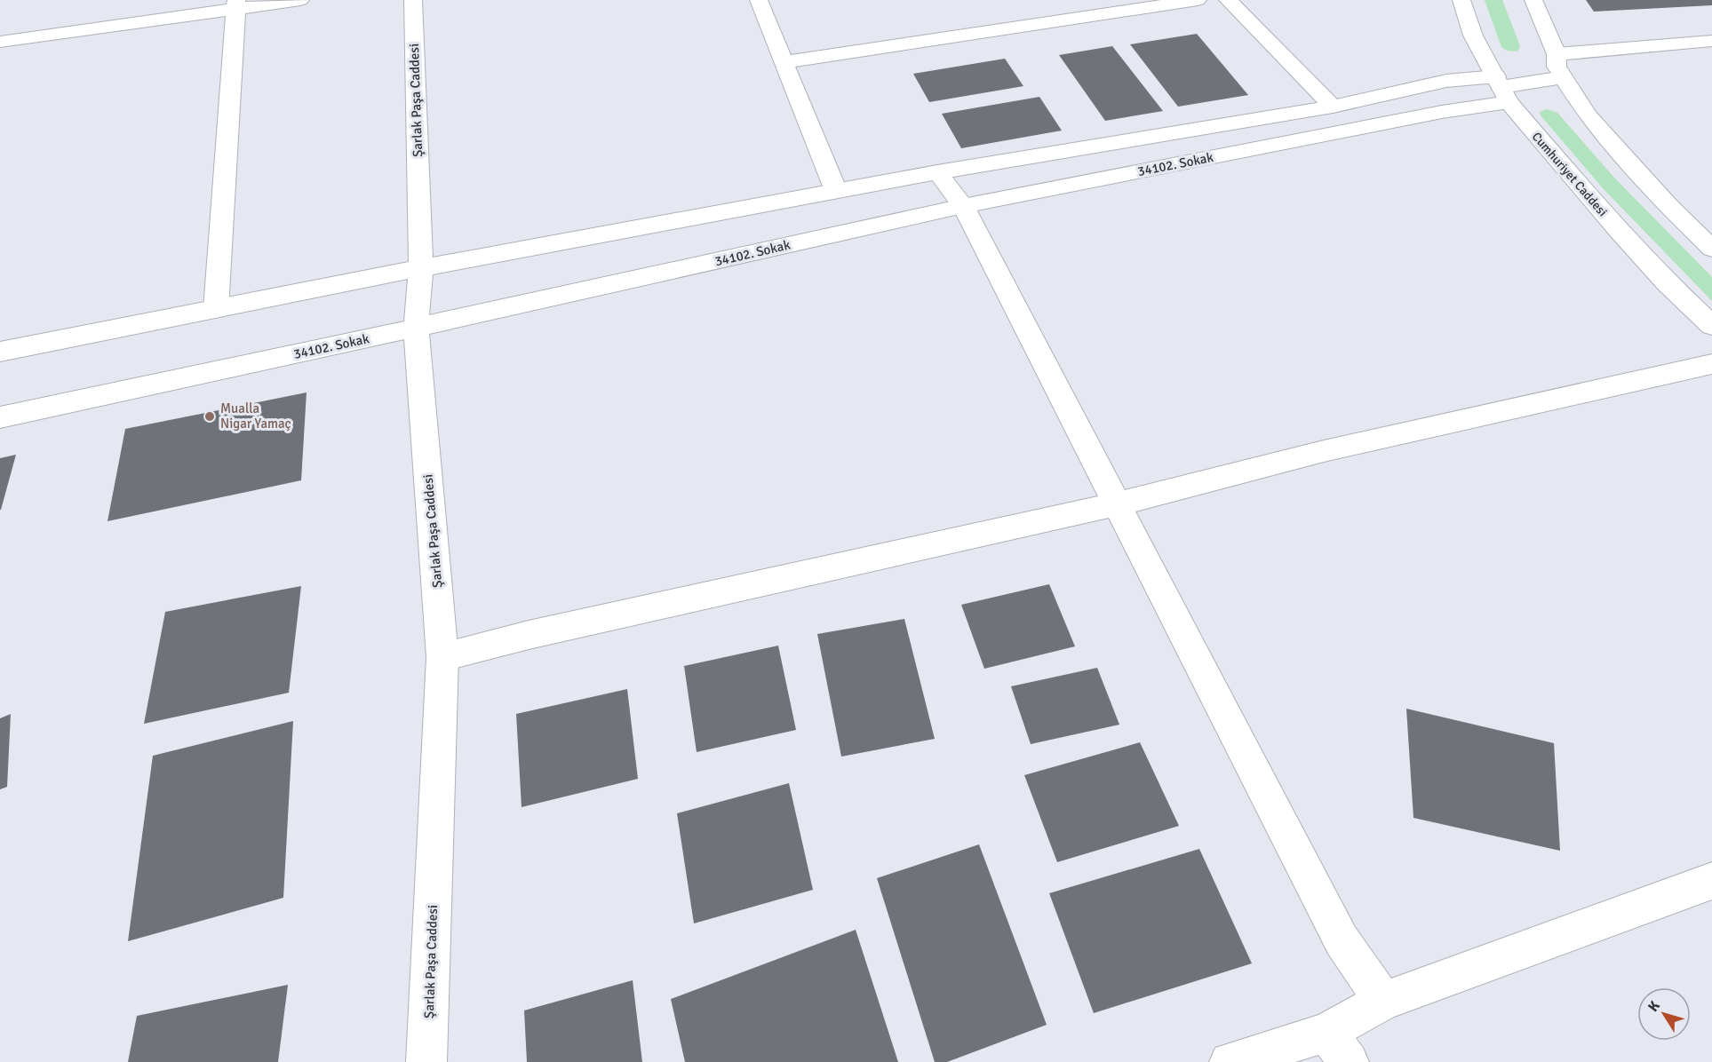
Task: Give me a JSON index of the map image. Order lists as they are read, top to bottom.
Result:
{
  "streets": {
    "street": ["Şarlak Paşa Caddesi", "34102. Sokak", "Cumhuriyet Caddesi"]
  },
  "crossings": [
    ["Şarlak Paşa Caddesi", "34102. Sokak"],
    ["34102. Sokak", "Cumhuriyet Caddesi"]
  ],
  "places": ["Mualla Nigar Yamaç"],
  "north": "top left"
}
